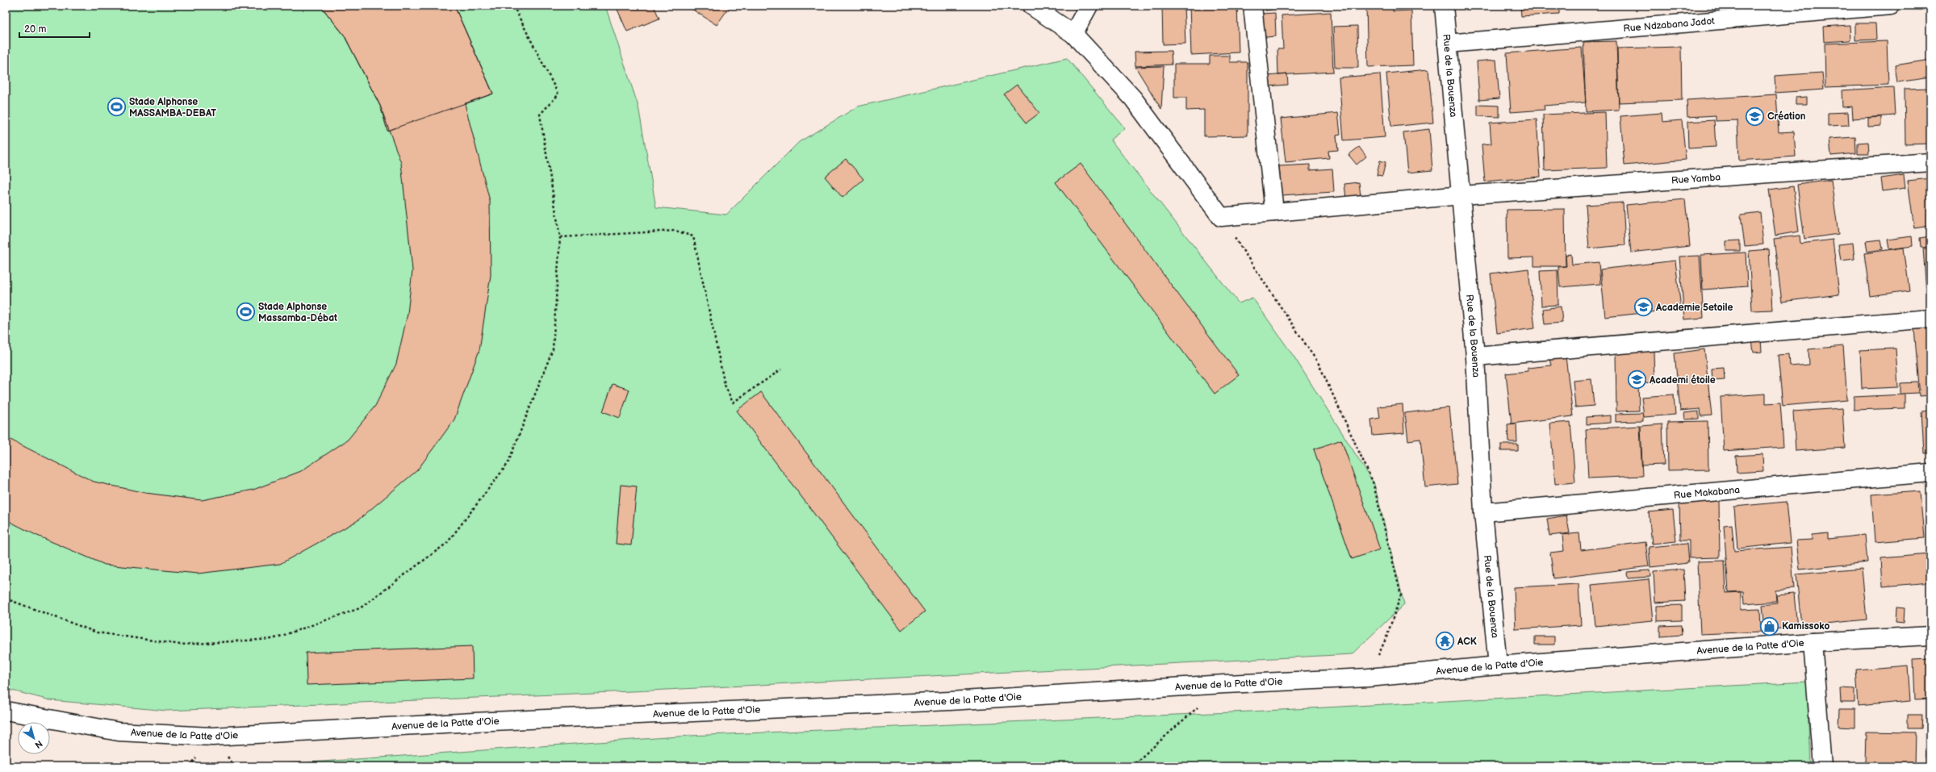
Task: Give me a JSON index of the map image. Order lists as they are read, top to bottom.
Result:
{
  "streets": {
    "street": [
      "Rue Ndzabana Jadot",
      "Rue de la Bouenza",
      "Rue Yamba",
      "Rue Makabana",
      "Avenue de la Patte d'Oie"
    ]
  },
  "crossings": [
    ["Rue Ndzabana Jadot", "Rue de la Bouenza"],
    ["Rue de la Bouenza", "Rue Yamba"],
    ["Rue de la Bouenza", "Rue Makabana"],
    ["Rue de la Bouenza", "Avenue de la Patte d'Oie"]
  ],
  "places": {
    "sports": ["Stade Alphonse MASSAMBA-DEBAT", "Stade Alphonse Massamba-Débat"],
    "school or university": ["Création", "Academie 5etoile", "Academi étoile"],
    "shop": ["Kamissoko"],
    "temple": ["ACK"]
  },
  "scale_bar": "20 m",
  "north": "bottom right"
}
